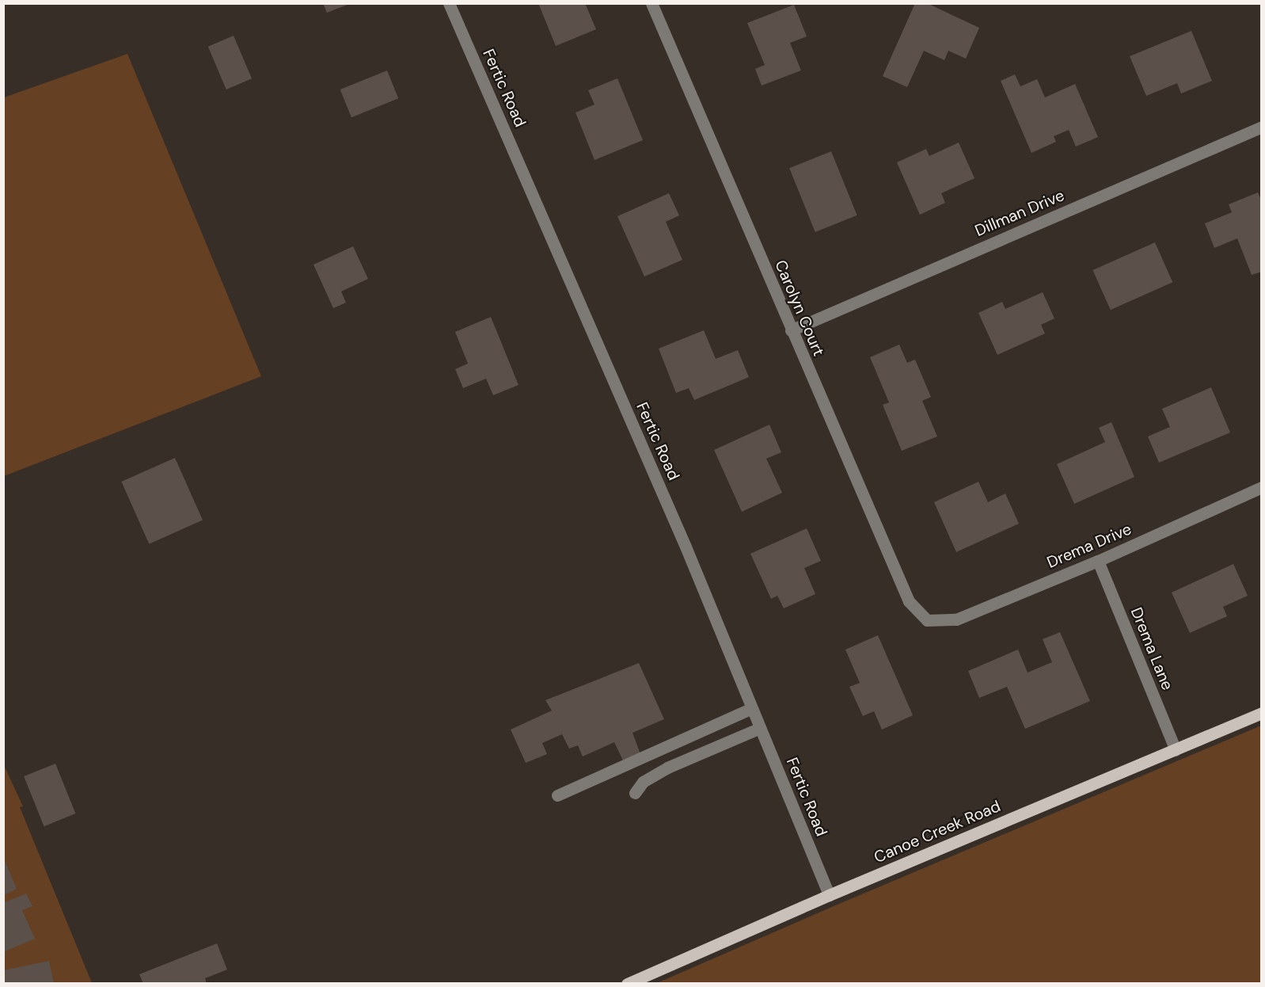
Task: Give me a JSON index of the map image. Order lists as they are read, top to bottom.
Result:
{
  "streets": {
    "main road": ["Canoe Creek Road"],
    "street": [
      "Fertic Road",
      "Dillman Drive",
      "Carolyn Court",
      "Drema Drive",
      "Drema Lane"
    ]
  },
  "crossings": [
    ["Fertic Road", "Canoe Creek Road"],
    ["Dillman Drive", "Carolyn Court"],
    ["Carolyn Court", "Drema Drive"],
    ["Drema Drive", "Drema Lane"],
    ["Drema Lane", "Canoe Creek Road"]
  ]
}
